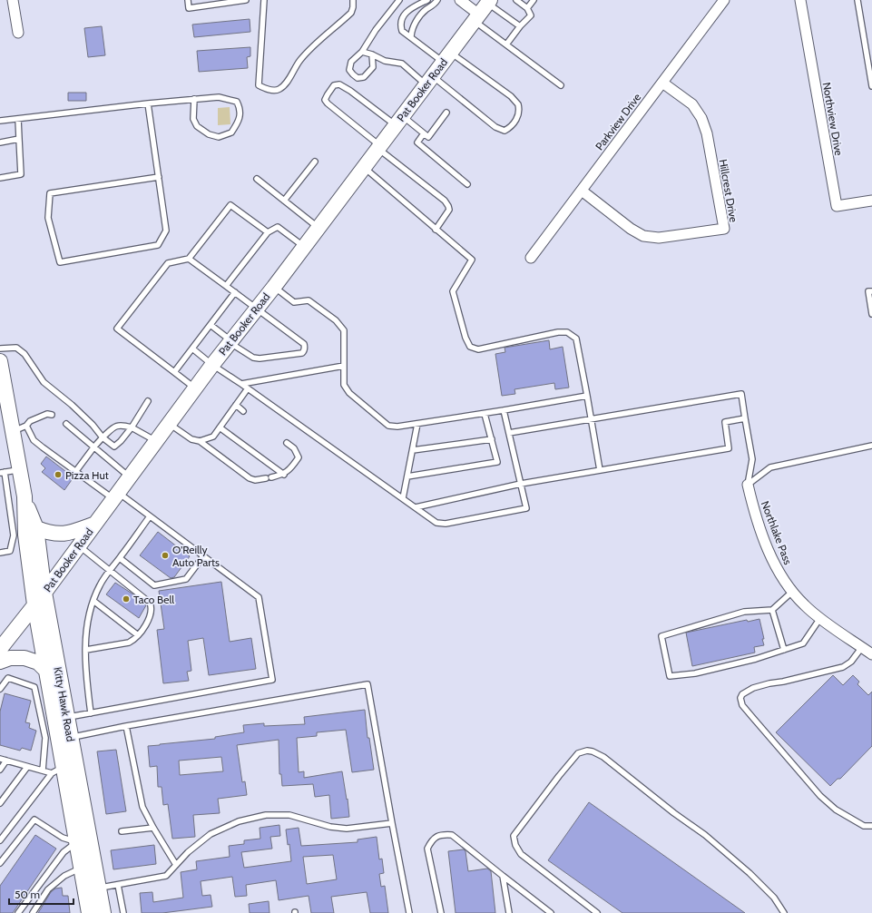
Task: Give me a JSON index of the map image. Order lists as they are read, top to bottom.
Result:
{
  "streets": {
    "main road": ["Pat Booker Road", "Kitty Hawk Road"],
    "street": [
      "Northview Drive",
      "Parkview Drive",
      "Hillcrest Drive",
      "Northlake Pass"
    ]
  },
  "crossings": [
    ["Pat Booker Road", "Kitty Hawk Road"],
    ["Parkview Drive", "Hillcrest Drive"]
  ],
  "places": ["Pizza Hut", "O'Reilly Auto Parts", "Taco Bell"],
  "scale_bar": "50 m"
}
